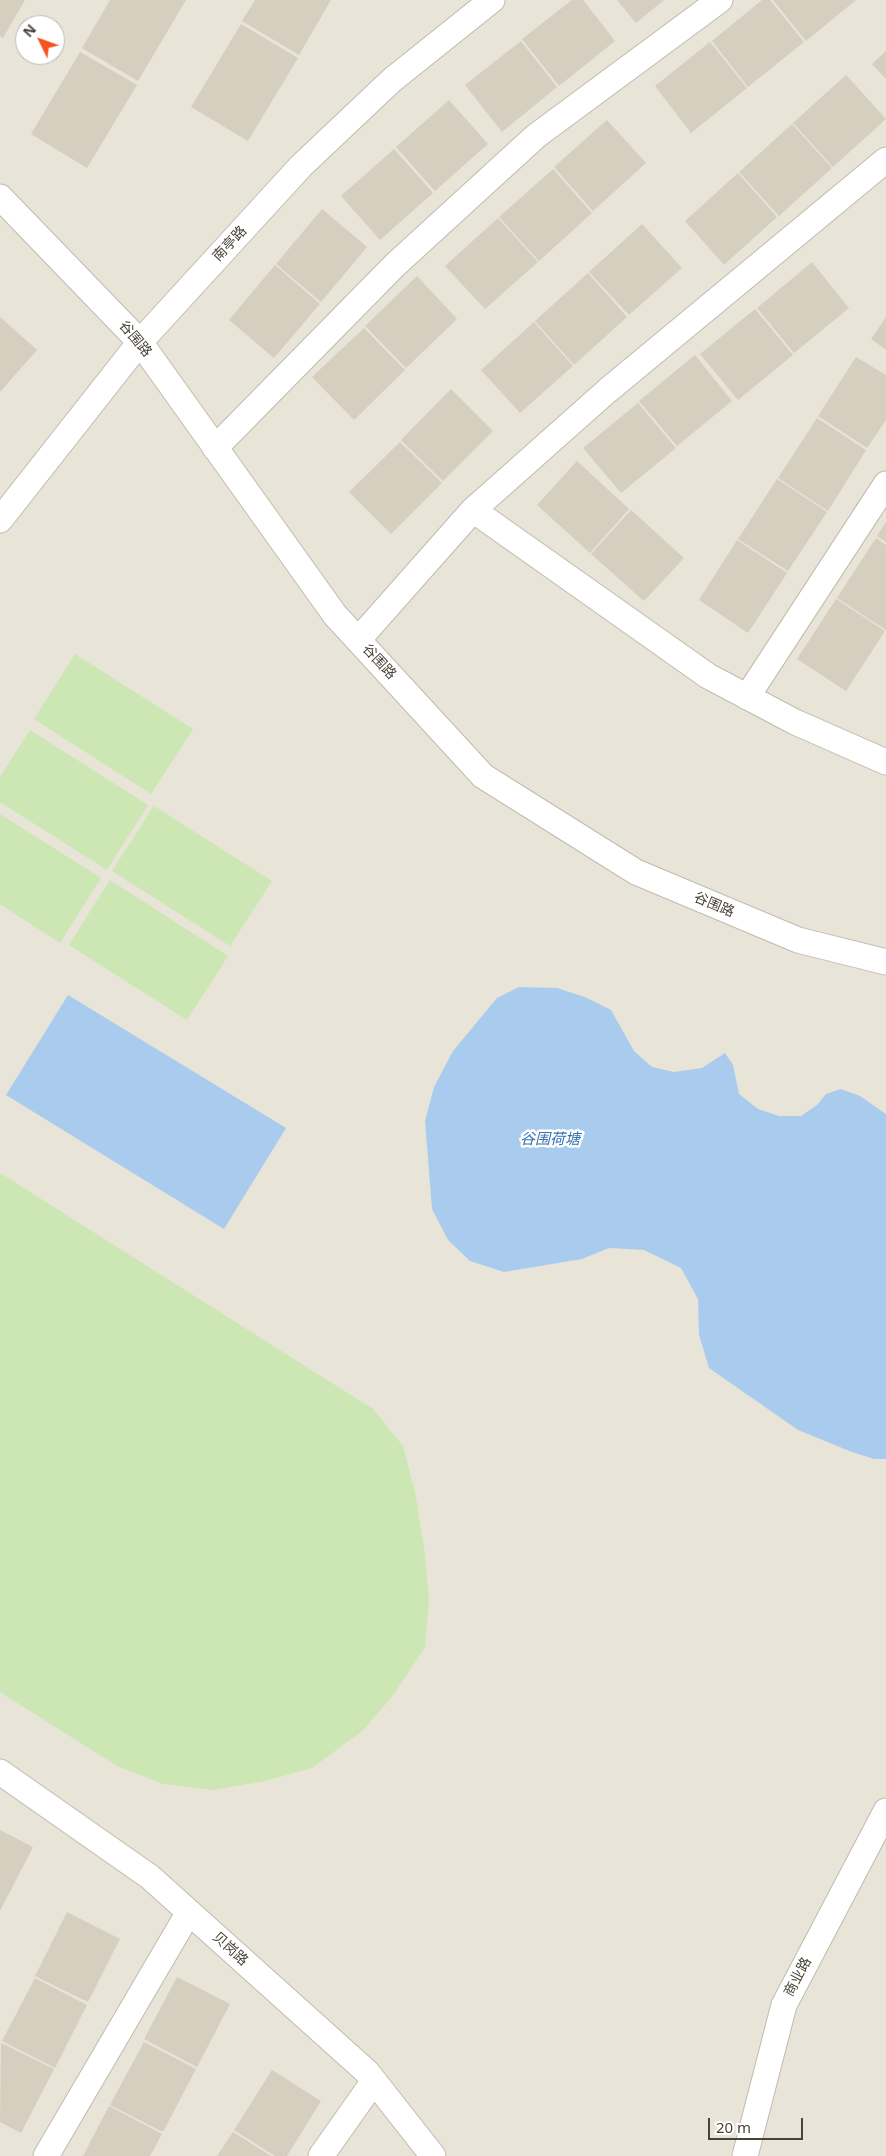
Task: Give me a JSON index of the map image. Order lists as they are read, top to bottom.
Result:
{
  "streets": {
    "street": [
      "南亭路",
      "谷围路",
      "贝岗路",
      "商业路"
    ]
  },
  "crossings": [
    ["南亭路", "谷围路"]
  ],
  "water": ["谷围荷塘"],
  "scale_bar": "20 m",
  "north": "top left"
}
